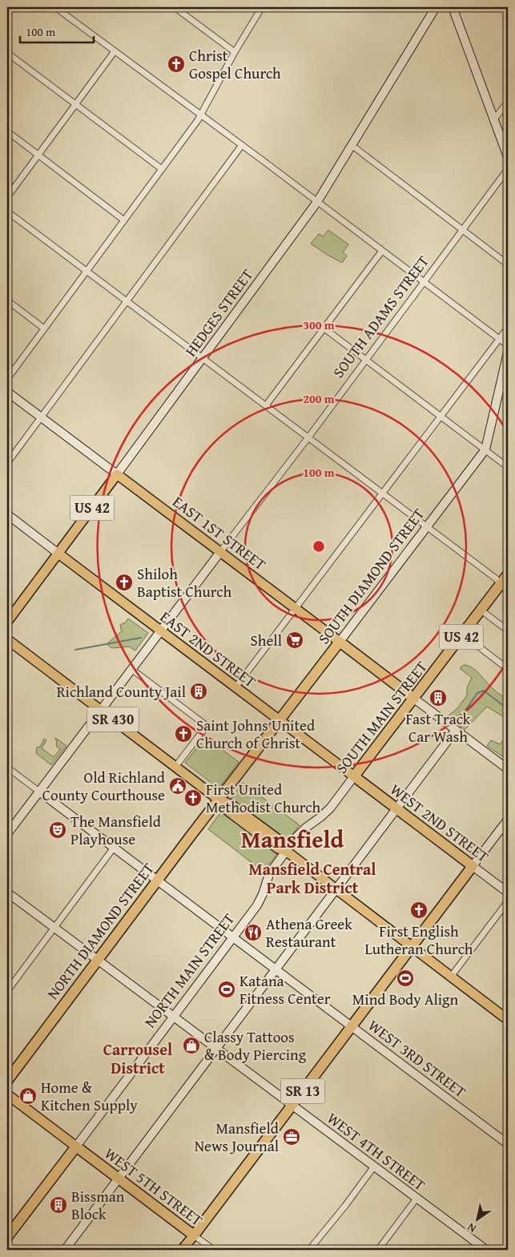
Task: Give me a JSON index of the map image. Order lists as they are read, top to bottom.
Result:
{
  "streets": {
    "highway": [
      "US 42",
      "EAST 1ST STREET",
      "SOUTH DIAMOND STREET",
      "SOUTH MAIN STREET",
      "WEST 2ND STREET",
      "NORTH DIAMOND STREET",
      "NORTH MAIN STREET",
      "SR 13",
      "WEST 5TH STREET"
    ],
    "main road": ["HEDGES STREET", "EAST 2ND STREET", "SR 430"],
    "street": ["SOUTH ADAMS STREET", "WEST 3RD STREET", "WEST 4TH STREET"]
  },
  "crossings": [
    ["HEDGES STREET", "EAST 1ST STREET"],
    ["HEDGES STREET", "EAST 2ND STREET"],
    ["SOUTH ADAMS STREET", "EAST 1ST STREET"],
    ["SOUTH ADAMS STREET", "EAST 2ND STREET"],
    ["SOUTH ADAMS STREET", "SR 430"],
    ["SOUTH ADAMS STREET", "WEST 3RD STREET"],
    ["EAST 1ST STREET", "SOUTH DIAMOND STREET"],
    ["EAST 1ST STREET", "SOUTH MAIN STREET"],
    ["SOUTH DIAMOND STREET", "EAST 2ND STREET"],
    ["SOUTH DIAMOND STREET", "SR 430"],
    ["SOUTH DIAMOND STREET", "NORTH DIAMOND STREET"],
    ["EAST 2ND STREET", "SOUTH MAIN STREET"],
    ["EAST 2ND STREET", "WEST 2ND STREET"],
    ["SOUTH MAIN STREET", "SR 430"],
    ["SOUTH MAIN STREET", "WEST 2ND STREET"],
    ["SOUTH MAIN STREET", "NORTH MAIN STREET"],
    ["SR 430", "NORTH DIAMOND STREET"],
    ["SR 430", "NORTH MAIN STREET"],
    ["SR 430", "SR 13"],
    ["WEST 2ND STREET", "SR 13"],
    ["NORTH DIAMOND STREET", "WEST 3RD STREET"],
    ["NORTH DIAMOND STREET", "WEST 4TH STREET"],
    ["NORTH MAIN STREET", "WEST 3RD STREET"],
    ["NORTH MAIN STREET", "WEST 4TH STREET"],
    ["NORTH MAIN STREET", "WEST 5TH STREET"],
    ["WEST 3RD STREET", "SR 13"],
    ["SR 13", "WEST 4TH STREET"],
    ["SR 13", "WEST 5TH STREET"]
  ],
  "districts": ["Mansfield", "Mansfield Central Park District", "Carrousel District"],
  "places": {
    "church": [
      "Christ Gospel Church",
      "Shiloh Baptist Church",
      "Saint Johns United Church of Christ",
      "First United Methodist Church",
      "First English Lutheran Church"
    ],
    "supermarket": ["Shell"],
    "building": ["Richland County Jail", "Fast Track Car Wash", "Bissman Block"],
    "public building": ["Old Richland County Courthouse"],
    "theatre": ["The Mansfield Playhouse"],
    "restaurant": ["Athena Greek Restaurant"],
    "sports": ["Mind Body Align", "Katana Fitness Center"],
    "shop": ["Classy Tattoos & Body Piercing", "Home & Kitchen Supply"],
    "office": ["Mansfield News Journal"]
  },
  "scale_bar": "100 m",
  "north": "bottom left",
  "rings": ["300 m", "200 m", "100 m"]
}
